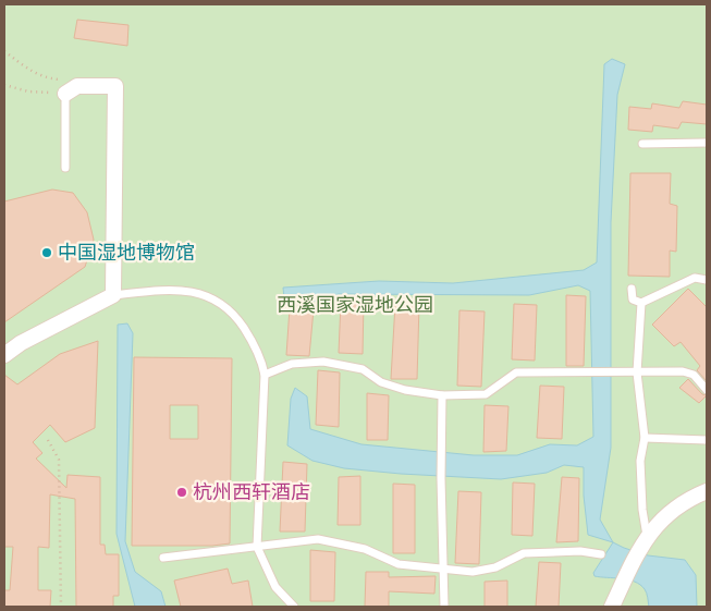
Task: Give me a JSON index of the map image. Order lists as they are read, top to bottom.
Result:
{
  "parks": ["西溪国家湿地公园"],
  "places": ["中国湿地博物馆", "杭州西轩酒店"]
}
